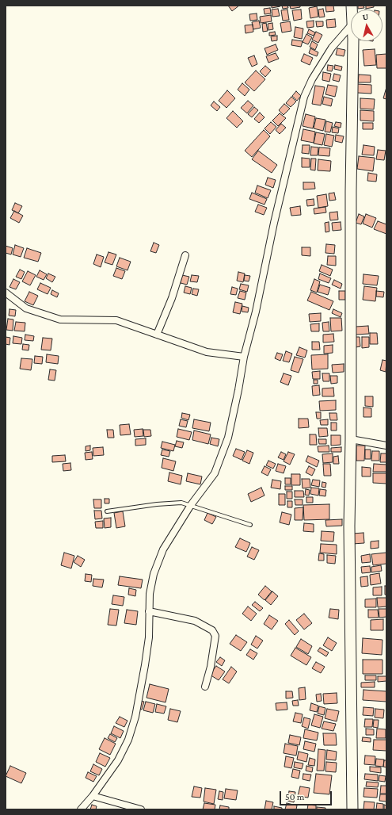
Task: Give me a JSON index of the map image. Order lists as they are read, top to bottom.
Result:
{
  "scale_bar": "50 m",
  "north": "top"
}
